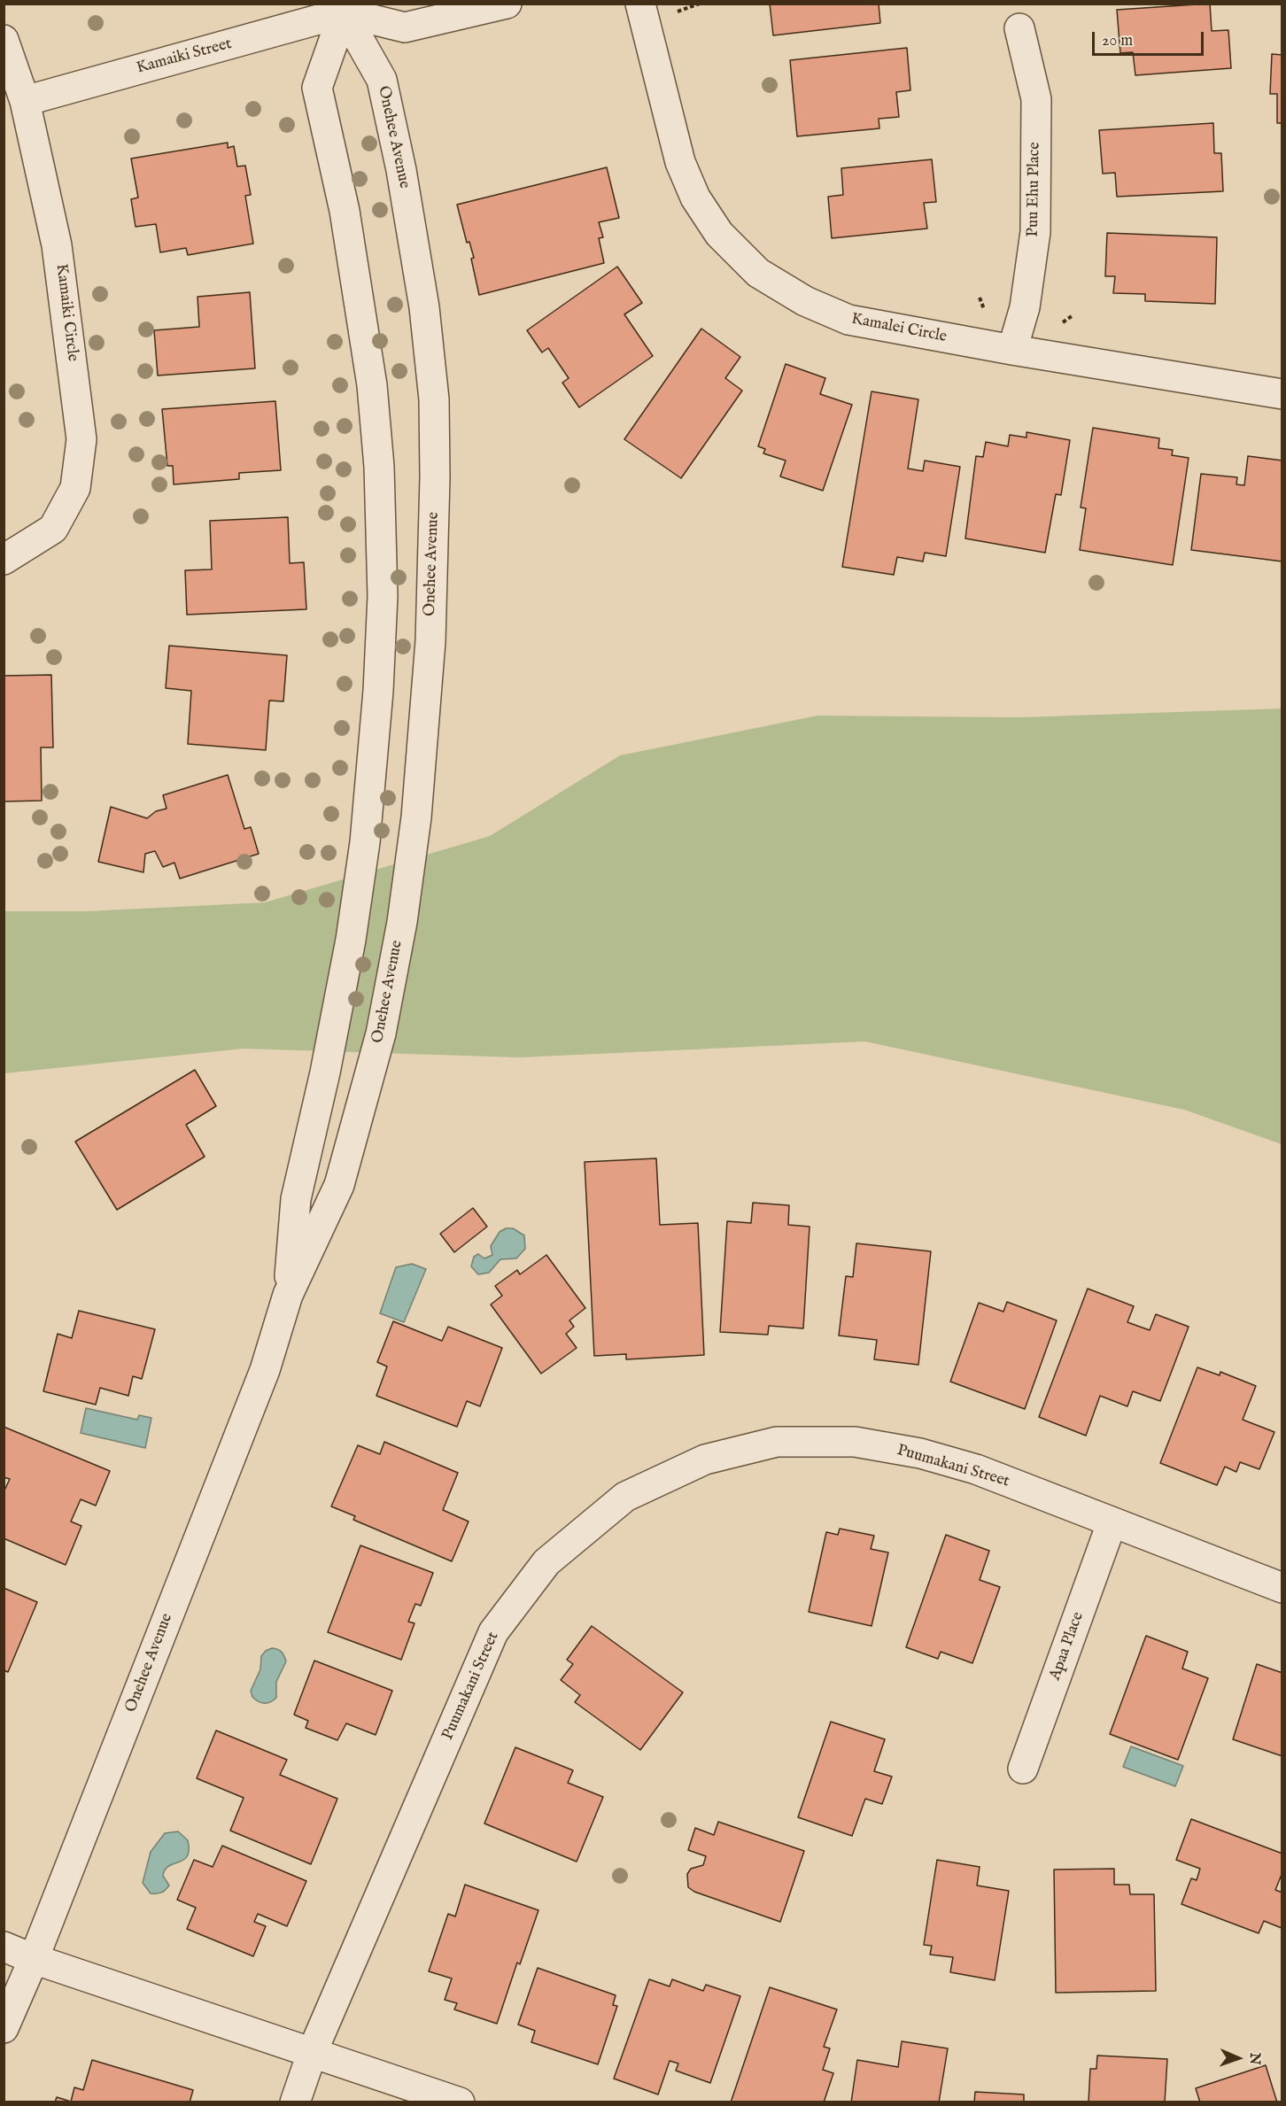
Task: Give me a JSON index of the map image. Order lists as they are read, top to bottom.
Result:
{
  "streets": {
    "street": [
      "Kamaiki Street",
      "Onehee Avenue",
      "Puu Ehu Place",
      "Kamaiki Circle",
      "Kamalei Circle",
      "Puumakani Street",
      "Apaa Place"
    ]
  },
  "crossings": [
    ["Kamaiki Street", "Onehee Avenue"],
    ["Kamaiki Street", "Kamaiki Circle"],
    ["Puu Ehu Place", "Kamalei Circle"],
    ["Puumakani Street", "Apaa Place"]
  ],
  "scale_bar": "20 m",
  "north": "right"
}
